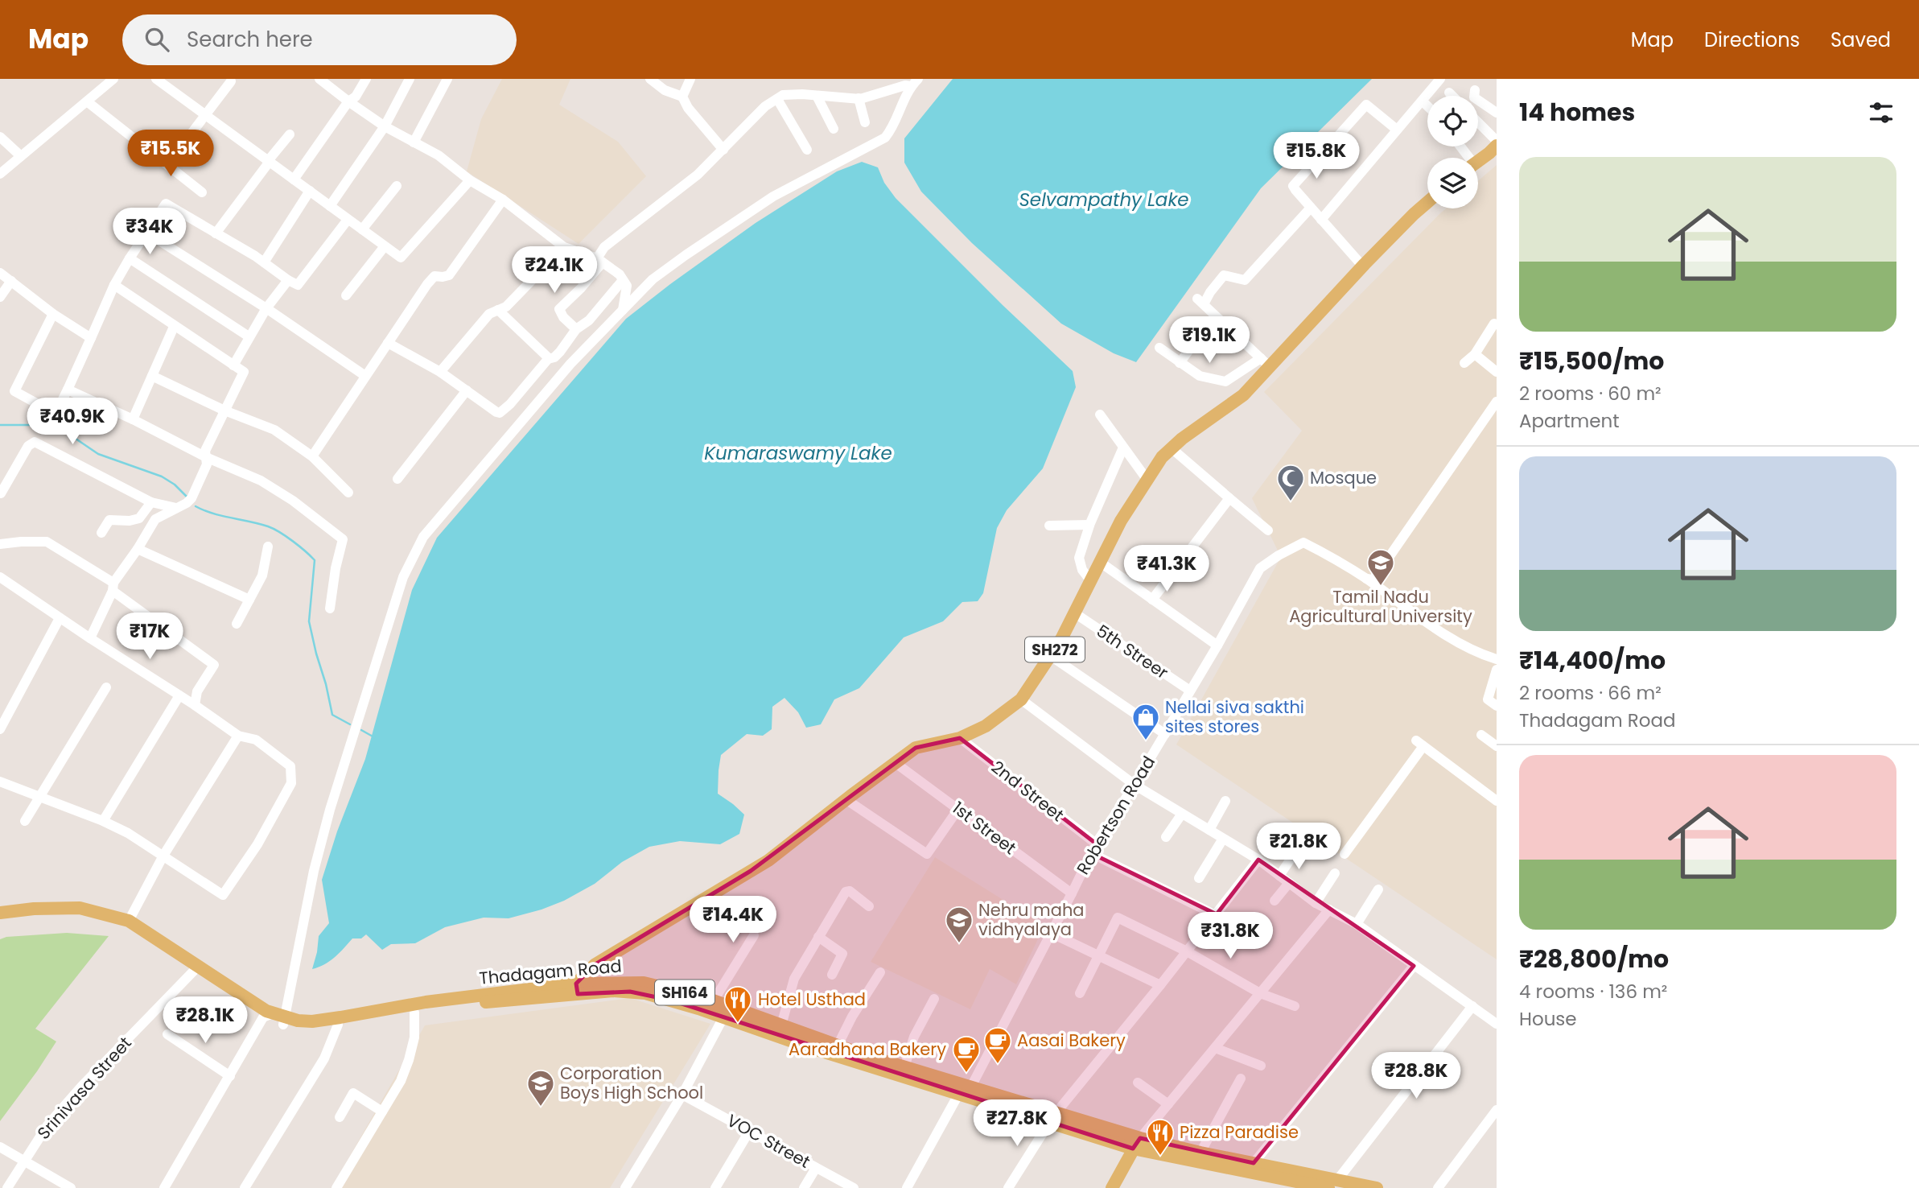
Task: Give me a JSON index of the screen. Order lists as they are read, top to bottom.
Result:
{
  "streets": {
    "main road": ["SH272", "Thadagam Road", "SH164"],
    "street": [
      "5th Streer",
      "2nd Street",
      "Robertson Road",
      "1st Street",
      "Srinivasa Street",
      "VOC Street"
    ]
  },
  "crossings": [
    ["SH272", "5th Streer"],
    ["SH272", "2nd Street"],
    ["SH272", "1st Street"],
    ["SH272", "Thadagam Road"],
    ["5th Streer", "Robertson Road"],
    ["2nd Street", "Robertson Road"],
    ["Robertson Road", "1st Street"],
    ["Robertson Road", "Thadagam Road"],
    ["Thadagam Road", "Srinivasa Street"]
  ],
  "water": ["Selvampathy Lake", "Kumaraswamy Lake"],
  "places": {
    "mosque": ["Mosque"],
    "school or university": ["Tamil Nadu Agricultural University", "Nehru maha vidhyalaya", "Corporation Boys High School"],
    "shop": ["Nellai siva sakthi sites stores"],
    "restaurant": ["Hotel Usthad", "Pizza Paradise"],
    "cafe": ["Aasai Bakery", "Aaradhana Bakery"]
  },
  "page": {
    "header": "Map",
    "search": "Search here",
    "nav": ["Map", "Directions", "Saved"],
    "heading": "14 homes",
    "price": [
      "₹15.5K",
      "₹15.8K",
      "₹34K",
      "₹24.1K",
      "₹19.1K",
      "₹40.9K",
      "₹41.3K",
      "₹17K",
      "₹21.8K",
      "₹14.4K",
      "₹31.8K",
      "₹28.1K",
      "₹28.8K",
      "₹27.8K"
    ],
    "list": [
      {
        "name": "₹15,500/mo",
        "note": "2 rooms · 60 m² · Apartment"
      },
      {
        "name": "₹14,400/mo",
        "note": "2 rooms · 66 m² · Thadagam Road"
      },
      {
        "name": "₹28,800/mo",
        "note": "4 rooms · 136 m² · House"
      }
    ]
  }
}
